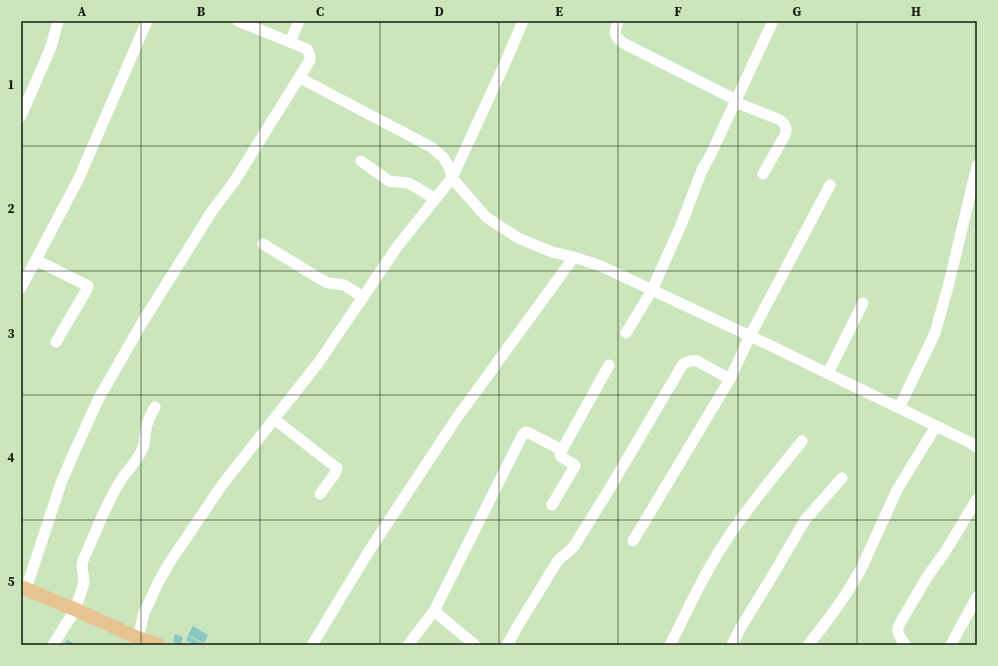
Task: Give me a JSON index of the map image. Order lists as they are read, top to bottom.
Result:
{
  "grid": {
    "columns": [
      "A",
      "B",
      "C",
      "D",
      "E",
      "F",
      "G",
      "H"
    ],
    "rows": [
      "1",
      "2",
      "3",
      "4",
      "5"
    ]
  }
}
